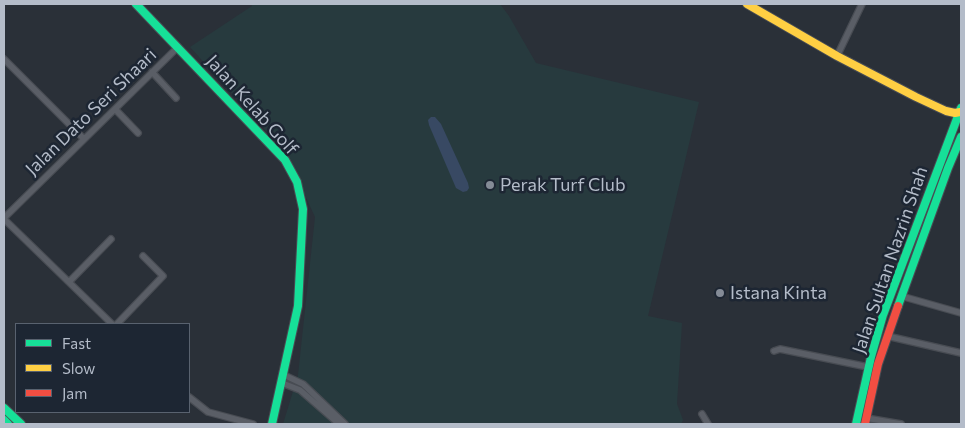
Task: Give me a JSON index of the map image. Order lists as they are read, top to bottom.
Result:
{
  "streets": {
    "main road": ["Jalan Kelab Golf", "Jalan Sultan Nazrin Shah"],
    "street": ["Jalan Dato Seri Shaari"]
  },
  "crossings": [
    ["Jalan Kelab Golf", "Jalan Dato Seri Shaari"]
  ],
  "places": ["Perak Turf Club", "Istana Kinta"],
  "legend": ["Fast", "Slow", "Jam"]
}
